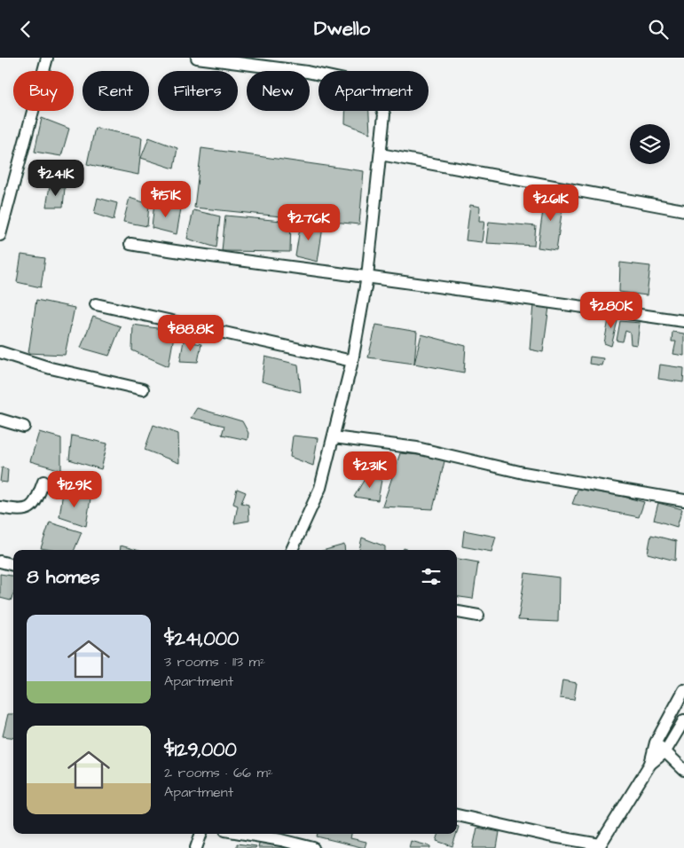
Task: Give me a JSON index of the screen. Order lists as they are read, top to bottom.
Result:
{
  "page": {
    "header": "Dwello",
    "chip": [
      "Buy",
      "Rent",
      "Filters",
      "New",
      "Apartment"
    ],
    "price": [
      "$241K",
      "$151K",
      "$261K",
      "$276K",
      "$280K",
      "$88.8K",
      "$231K",
      "$129K"
    ],
    "heading": "8 homes",
    "list": [
      {
        "name": "$241,000",
        "note": "3 rooms · 113 m² · Apartment"
      },
      {
        "name": "$129,000",
        "note": "2 rooms · 66 m² · Apartment"
      }
    ]
  }
}
